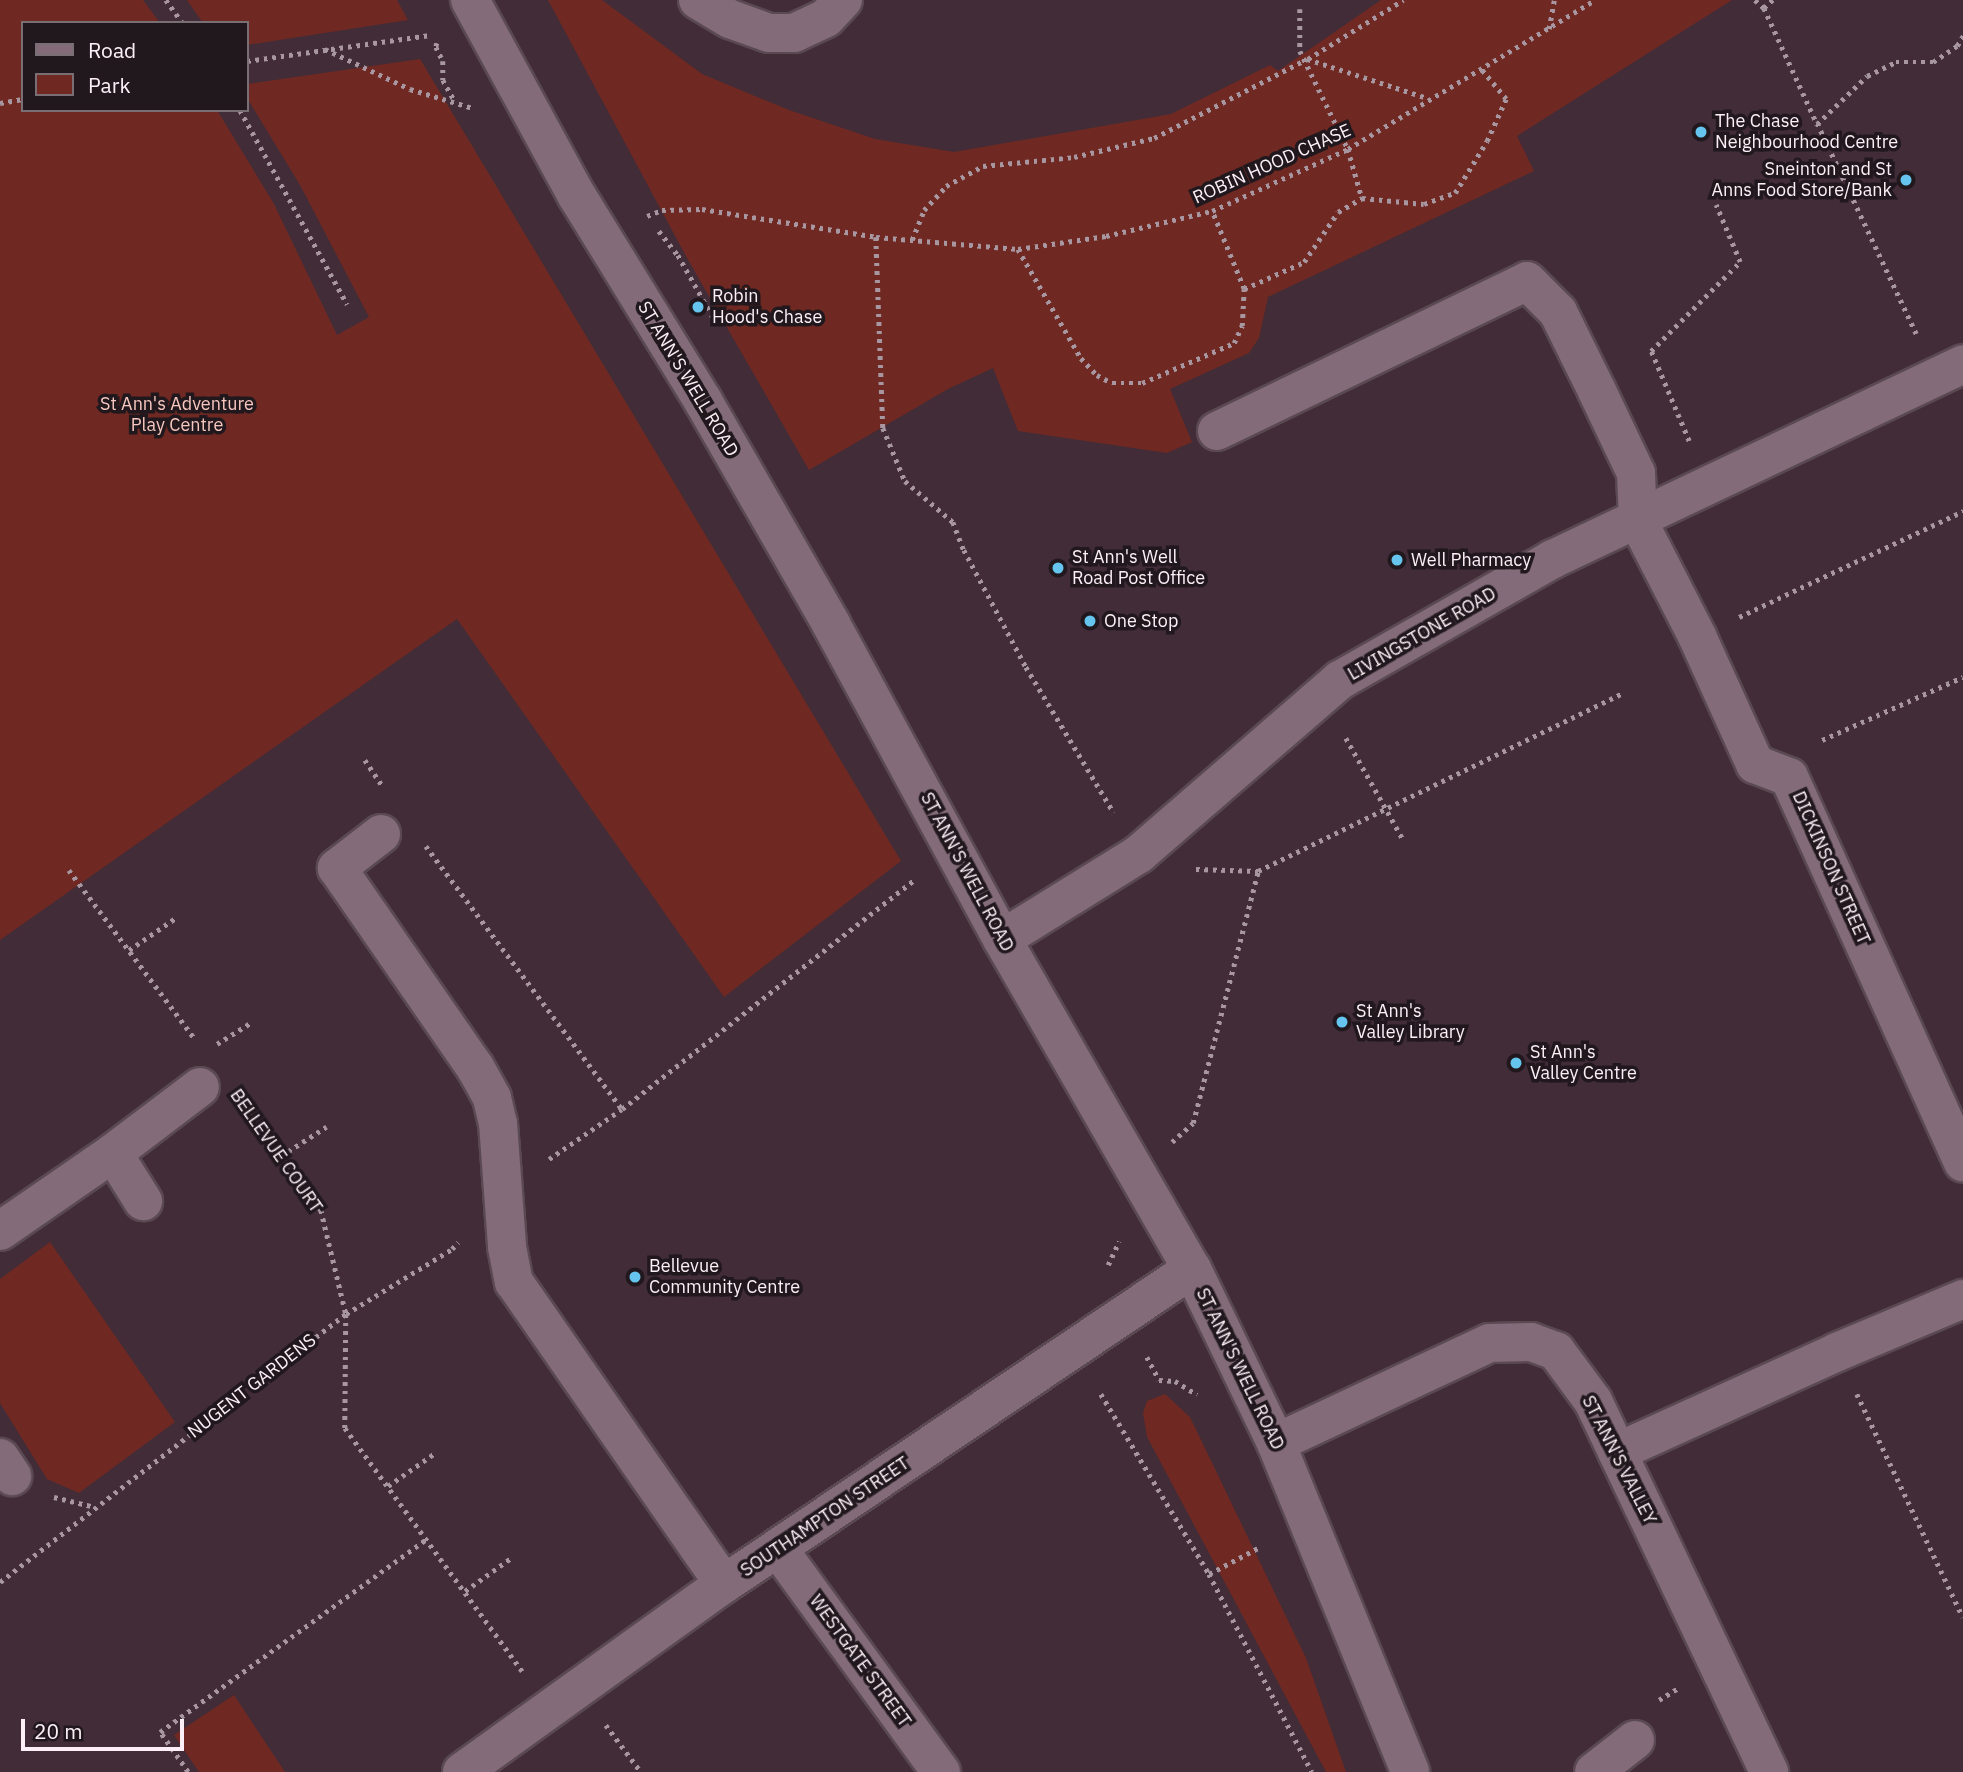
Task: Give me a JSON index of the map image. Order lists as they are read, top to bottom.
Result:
{
  "streets": {
    "street": [
      "ST ANN'S WELL ROAD",
      "LIVINGSTONE ROAD",
      "DICKINSON STREET",
      "ST ANN'S VALLEY",
      "SOUTHAMPTON STREET",
      "WESTGATE STREET"
    ],
    "path": ["ROBIN HOOD CHASE", "BELLEVUE COURT", "NUGENT GARDENS"]
  },
  "crossings": [
    ["ST ANN'S WELL ROAD", "LIVINGSTONE ROAD"],
    ["ST ANN'S WELL ROAD", "ST ANN'S VALLEY"],
    ["ST ANN'S WELL ROAD", "SOUTHAMPTON STREET"],
    ["LIVINGSTONE ROAD", "DICKINSON STREET"],
    ["BELLEVUE COURT", "NUGENT GARDENS"],
    ["BELLEVUE COURT", "SOUTHAMPTON STREET"],
    ["SOUTHAMPTON STREET", "WESTGATE STREET"]
  ],
  "parks": ["St Ann's Adventure Play Centre"],
  "places": [
    "The Chase Neighbourhood Centre",
    "Sneinton and St Anns Food Store/Bank",
    "Robin Hood's Chase",
    "Well Pharmacy",
    "St Ann's Well Road Post Office",
    "One Stop",
    "St Ann's Valley Library",
    "St Ann's Valley Centre",
    "Bellevue Community Centre"
  ],
  "legend": ["Road", "Park"],
  "scale_bar": "20 m"
}
